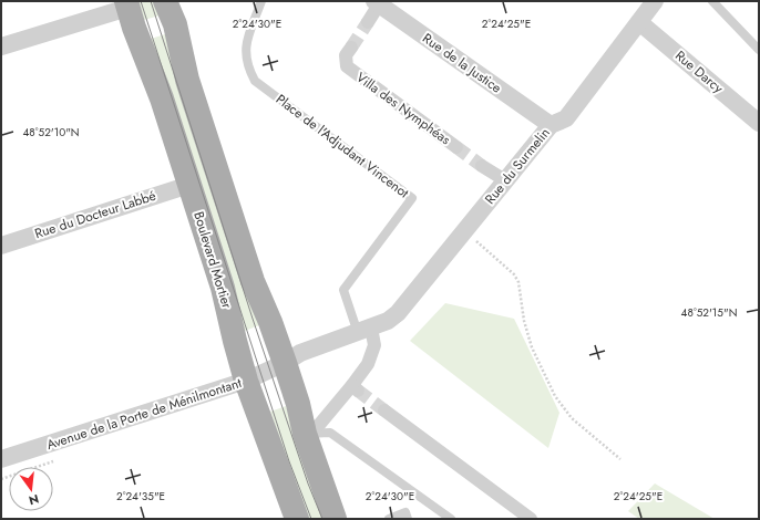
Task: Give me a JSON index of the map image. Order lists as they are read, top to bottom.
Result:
{
  "streets": {
    "main road": ["Boulevard Mortier"],
    "street": [
      "Rue de la Justice",
      "Rue Darcy",
      "Villa des Nymphéas",
      "Place de l'Adjudant Vincenot",
      "Rue du Surmelin",
      "Rue du Docteur Labbé",
      "Avenue de la Porte de Ménilmontant"
    ]
  },
  "crossings": [
    ["Rue de la Justice", "Rue du Surmelin"],
    ["Rue Darcy", "Rue du Surmelin"],
    ["Place de l'Adjudant Vincenot", "Rue du Surmelin"],
    ["Rue du Docteur Labbé", "Boulevard Mortier"],
    ["Boulevard Mortier", "Avenue de la Porte de Ménilmontant"]
  ],
  "north": "bottom",
  "coordinates": [
    "2°24'30\"E",
    "2°24'25\"E",
    "48°52'10\"N",
    "48°52'15\"N",
    "2°24'35\"E"
  ]
}
